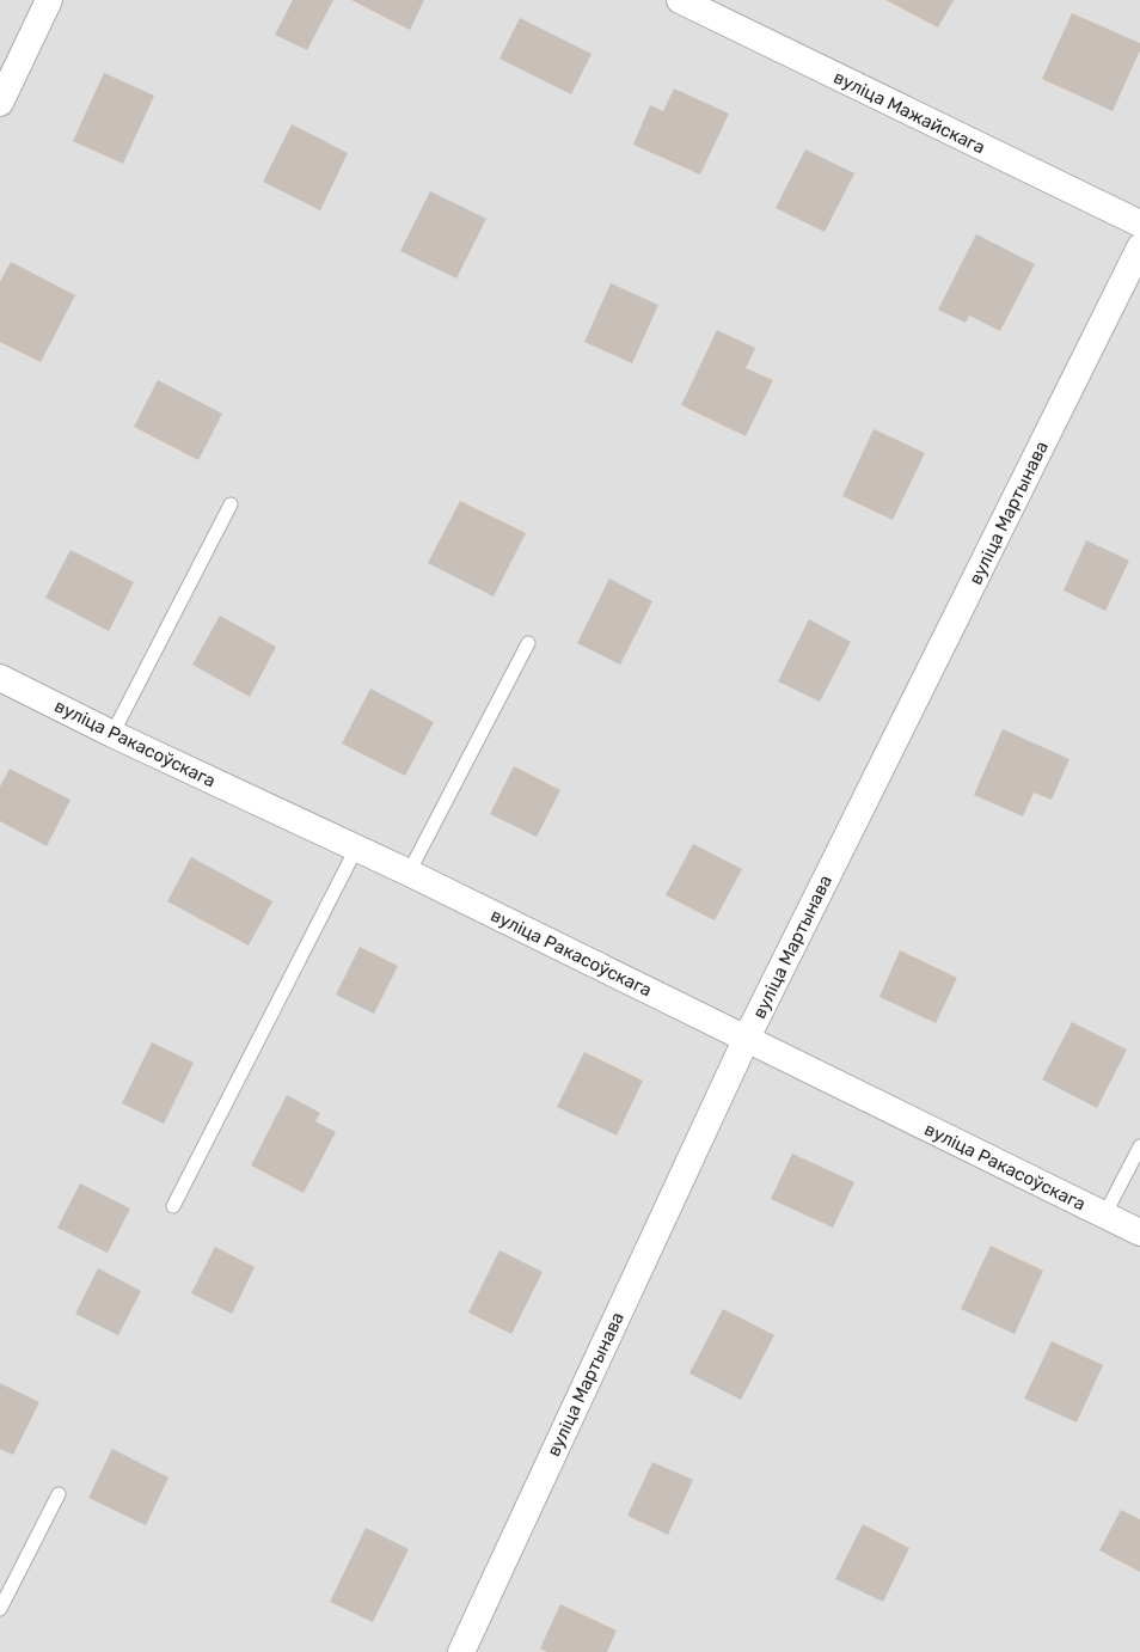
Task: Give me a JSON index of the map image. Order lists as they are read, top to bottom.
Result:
{
  "streets": {
    "street": ["вуліца Мажайскага", "вуліца Мартынава", "вуліца Ракасоўскага"]
  },
  "crossings": [
    ["вуліца Мартынава", "вуліца Ракасоўскага"]
  ]
}
